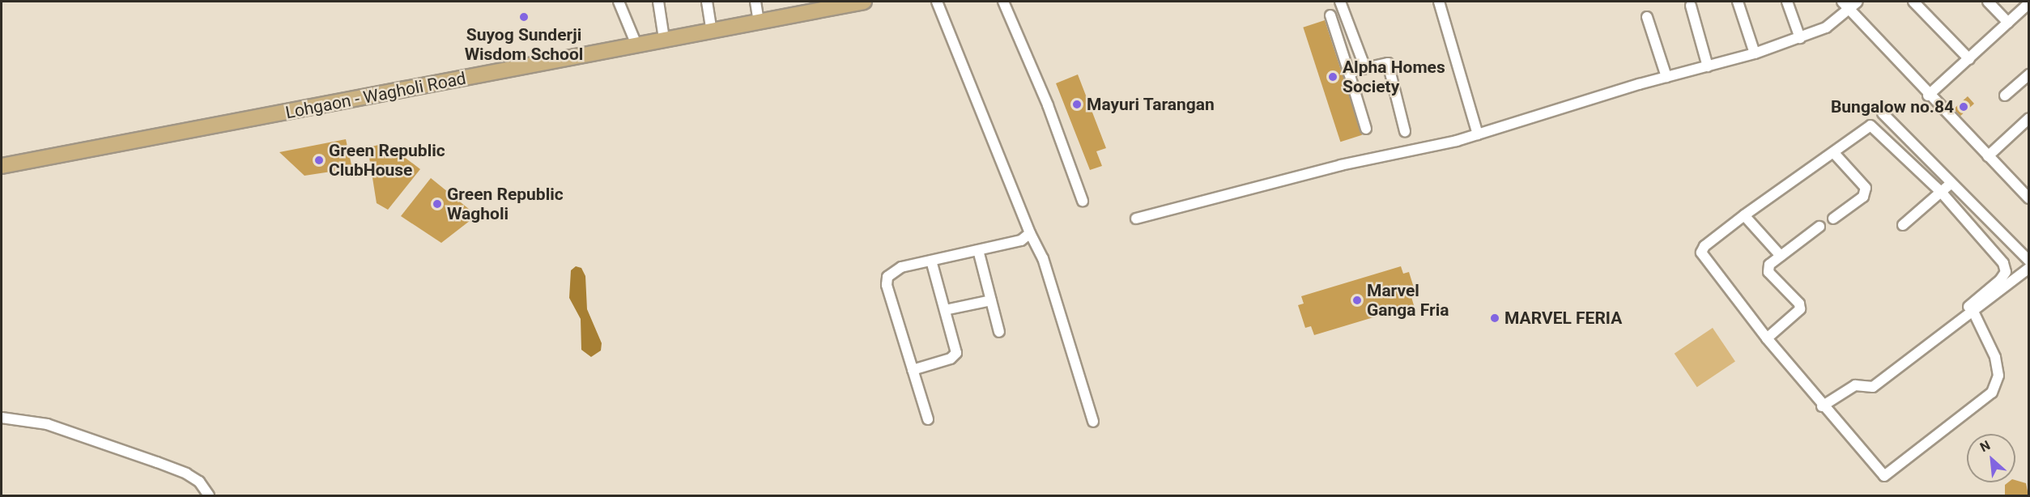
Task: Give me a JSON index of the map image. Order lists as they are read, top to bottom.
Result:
{
  "streets": {
    "main road": ["Lohgaon - Wagholi Road"]
  },
  "places": [
    "Suyog Sunderji Wisdom School",
    "Alpha Homes Society",
    "Mayuri Tarangan",
    "Bungalow no.84",
    "Green Republic ClubHouse",
    "Green Republic Wagholi",
    "Marvel Ganga Fria",
    "MARVEL FERIA"
  ],
  "north": "top left"
}
